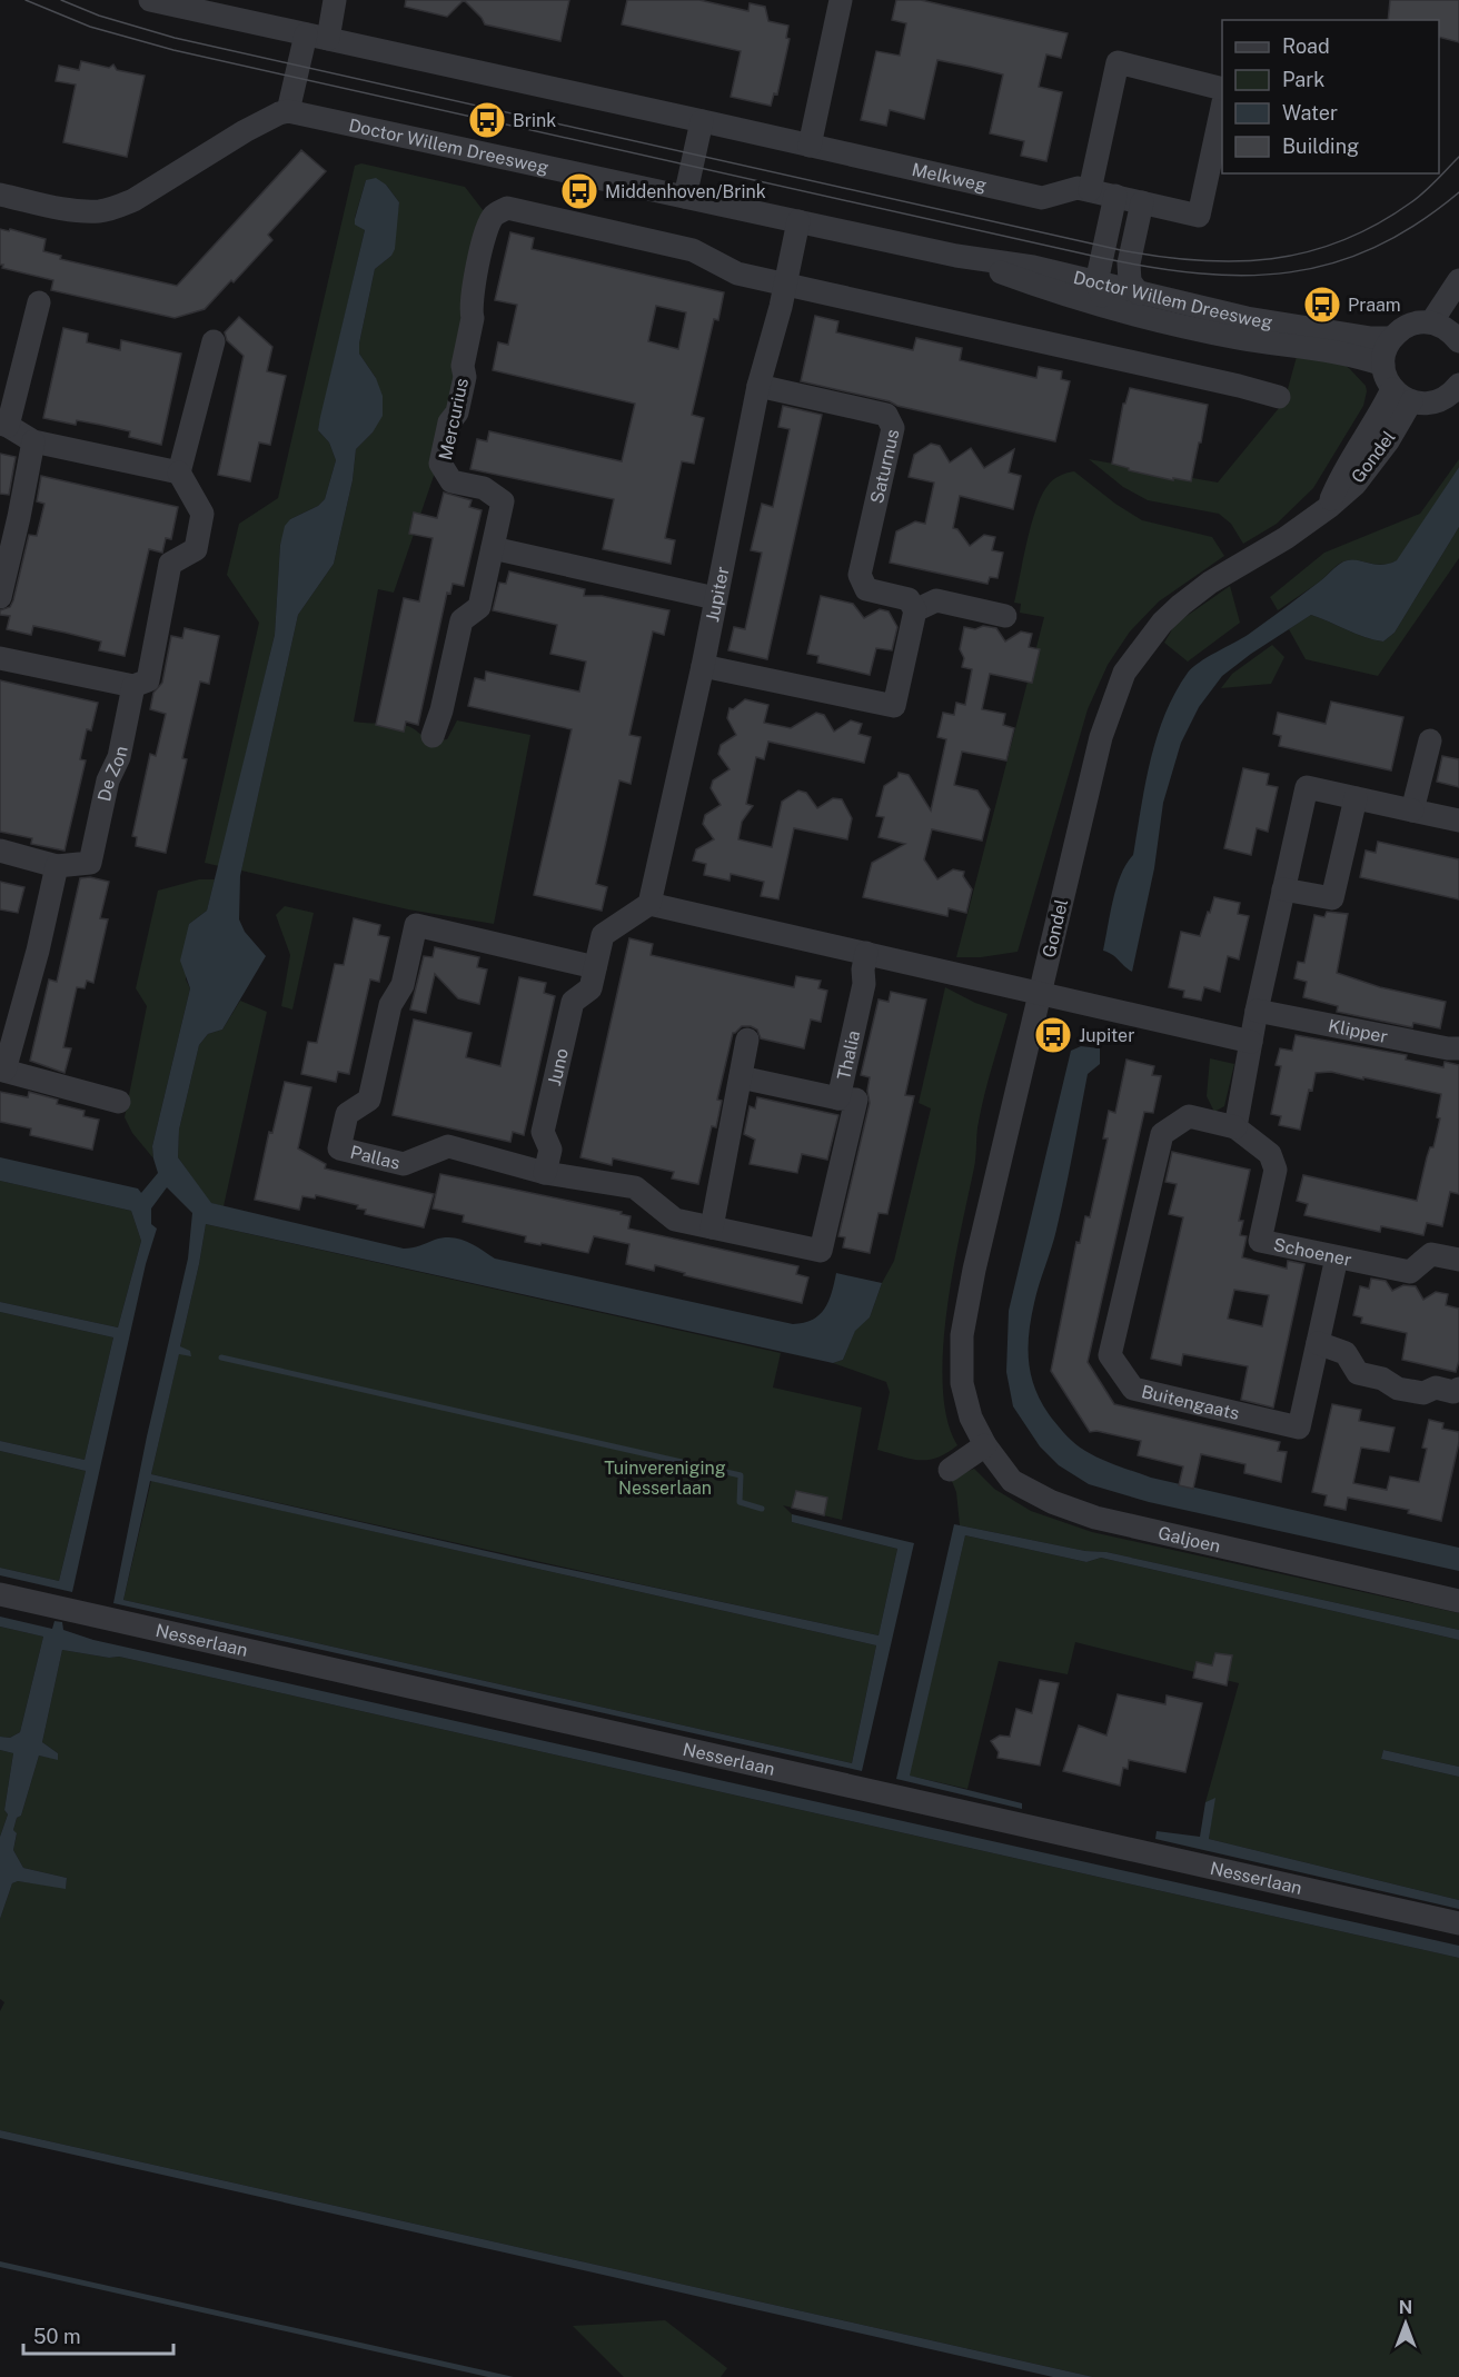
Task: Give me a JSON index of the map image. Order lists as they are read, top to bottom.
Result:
{
  "streets": {
    "street": [
      "Doctor Willem Dreesweg",
      "Melkweg",
      "Mercurius",
      "Gondel",
      "Saturnus",
      "Jupiter",
      "De Zon",
      "Klipper",
      "Thalia",
      "Juno",
      "Pallas",
      "Schoener",
      "Buitengaats",
      "Galjoen",
      "Nesserlaan"
    ]
  },
  "crossings": [
    ["Doctor Willem Dreesweg", "Jupiter"],
    ["Mercurius", "Jupiter"],
    ["Gondel", "Galjoen"],
    ["Saturnus", "Jupiter"],
    ["Thalia", "Pallas"],
    ["Juno", "Pallas"],
    ["Schoener", "Buitengaats"]
  ],
  "parks": ["Tuinvereniging Nesserlaan"],
  "places": {
    "bus stop": [
      "Brink",
      "Middenhoven/Brink",
      "Praam",
      "Jupiter"
    ]
  },
  "legend": [
    "Road",
    "Park",
    "Water",
    "Building"
  ],
  "scale_bar": "50 m",
  "north": "top"
}
